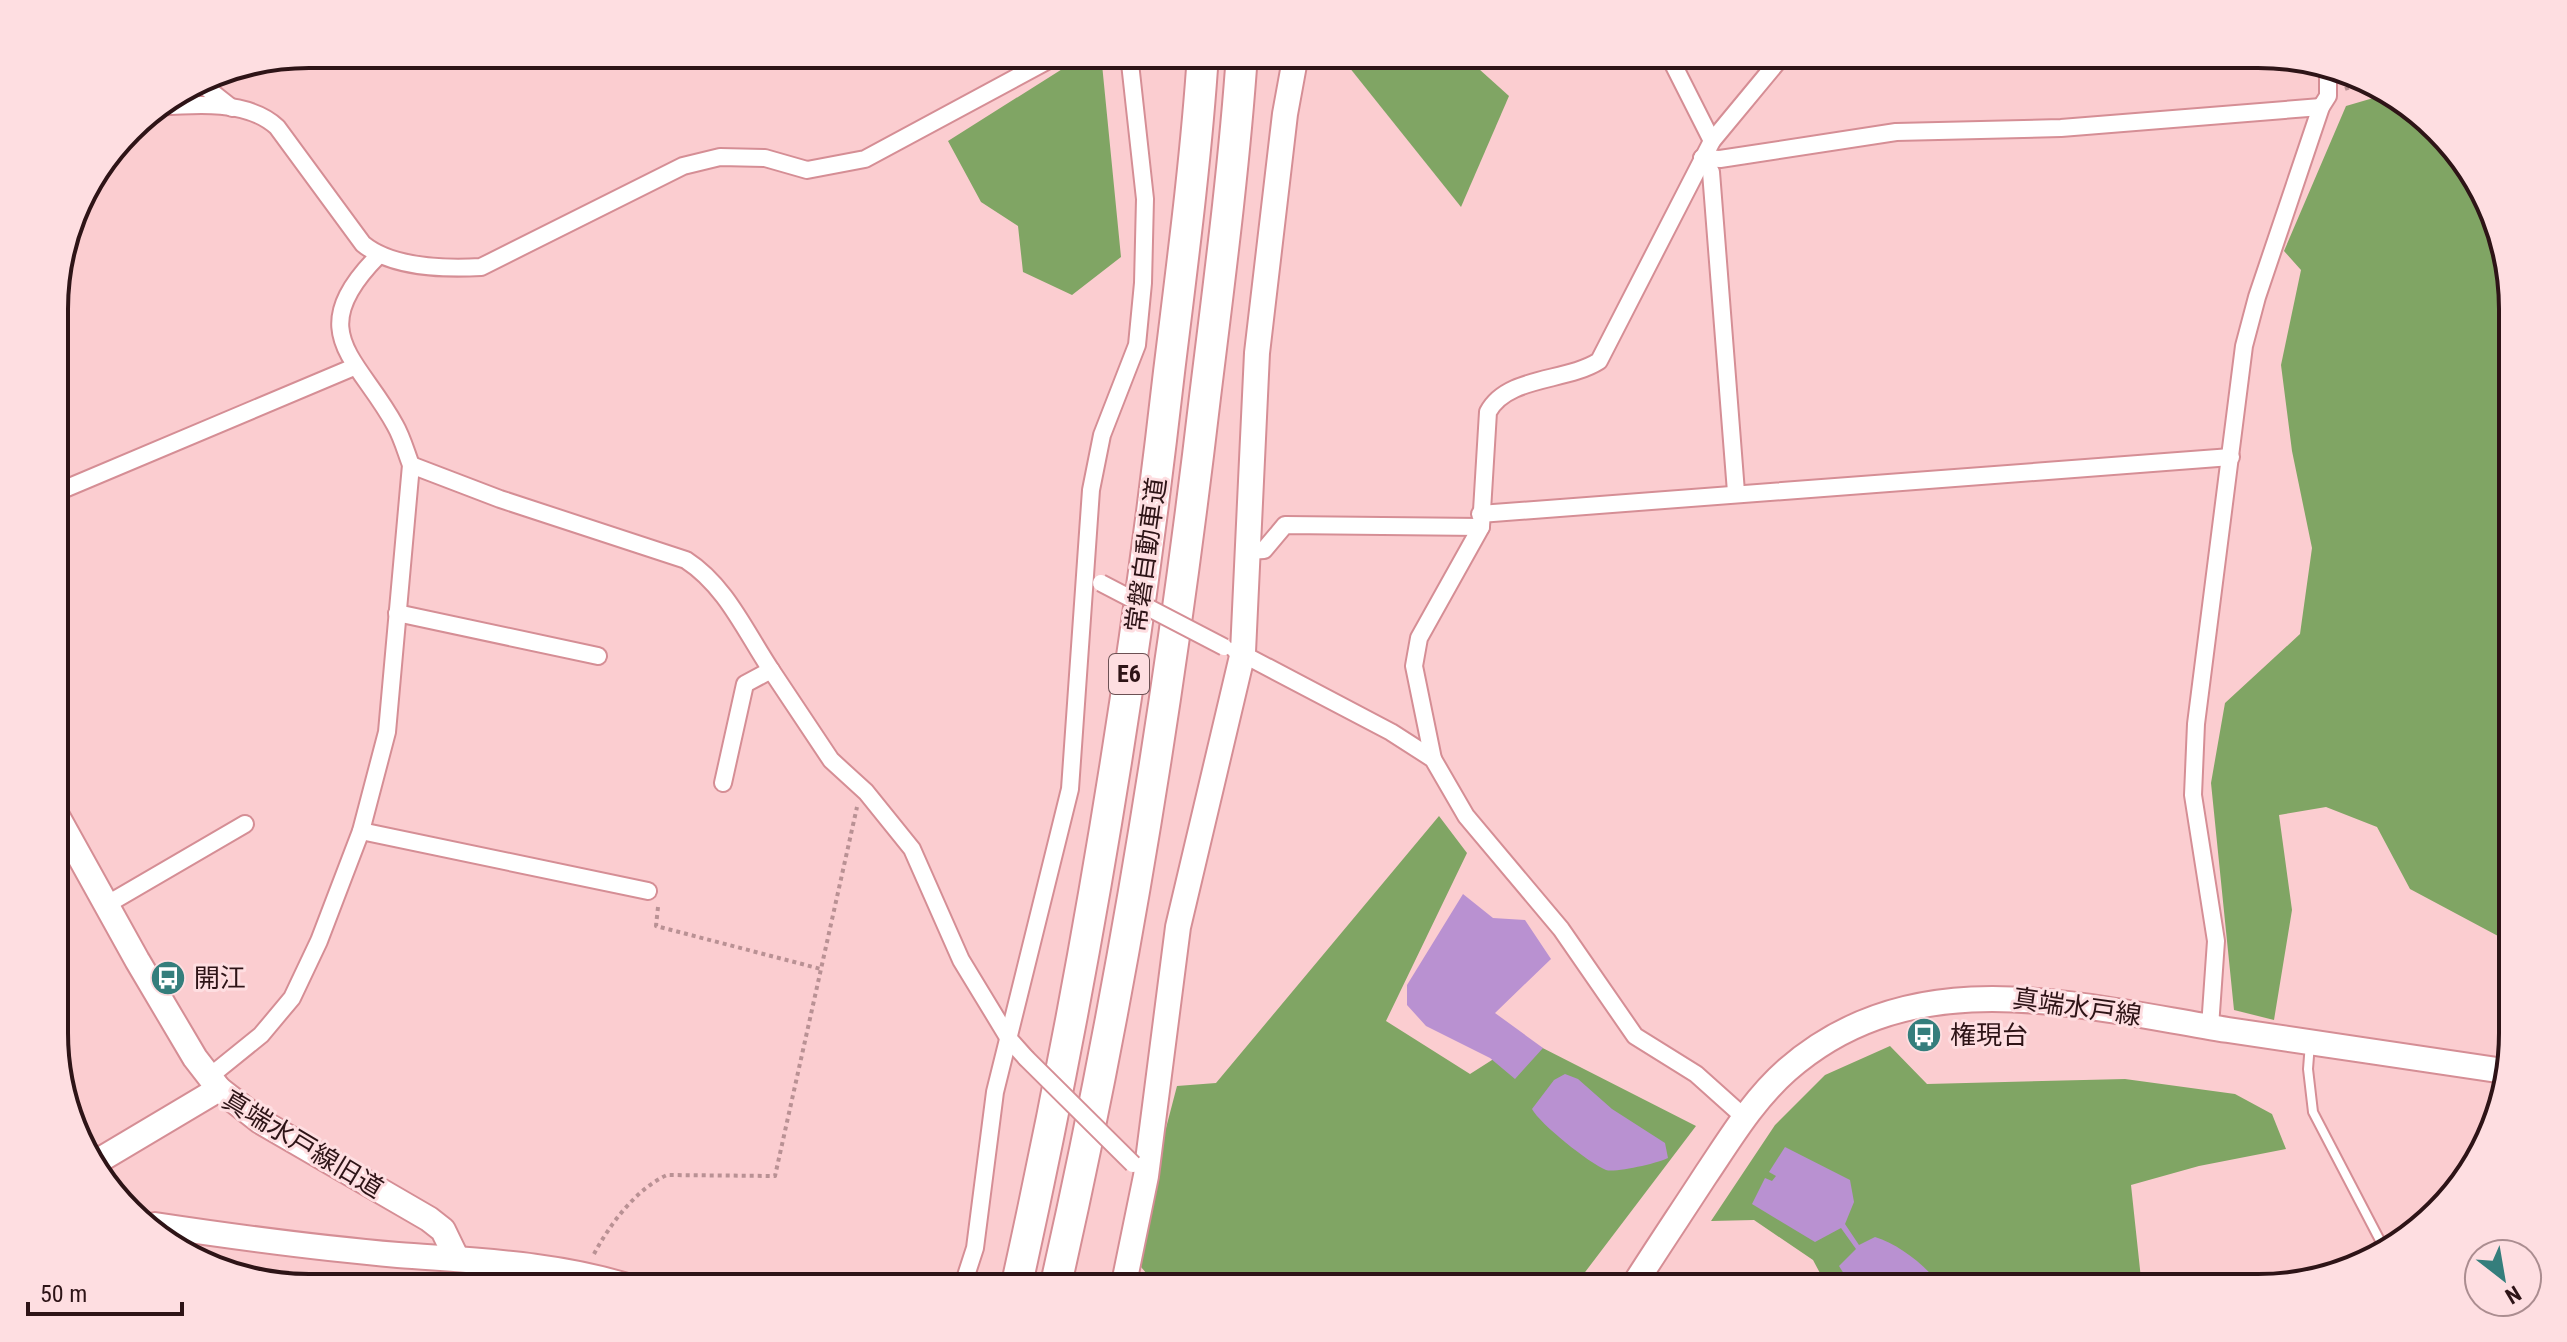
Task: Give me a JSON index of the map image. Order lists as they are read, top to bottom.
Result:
{
  "streets": {
    "highway": ["常磐自動車道", "E6"],
    "street": ["真端水戸線", "真端水戸線旧道"]
  },
  "places": {
    "bus stop": ["開江", "権現台"]
  },
  "scale_bar": "50 m",
  "north": "bottom right"
}
